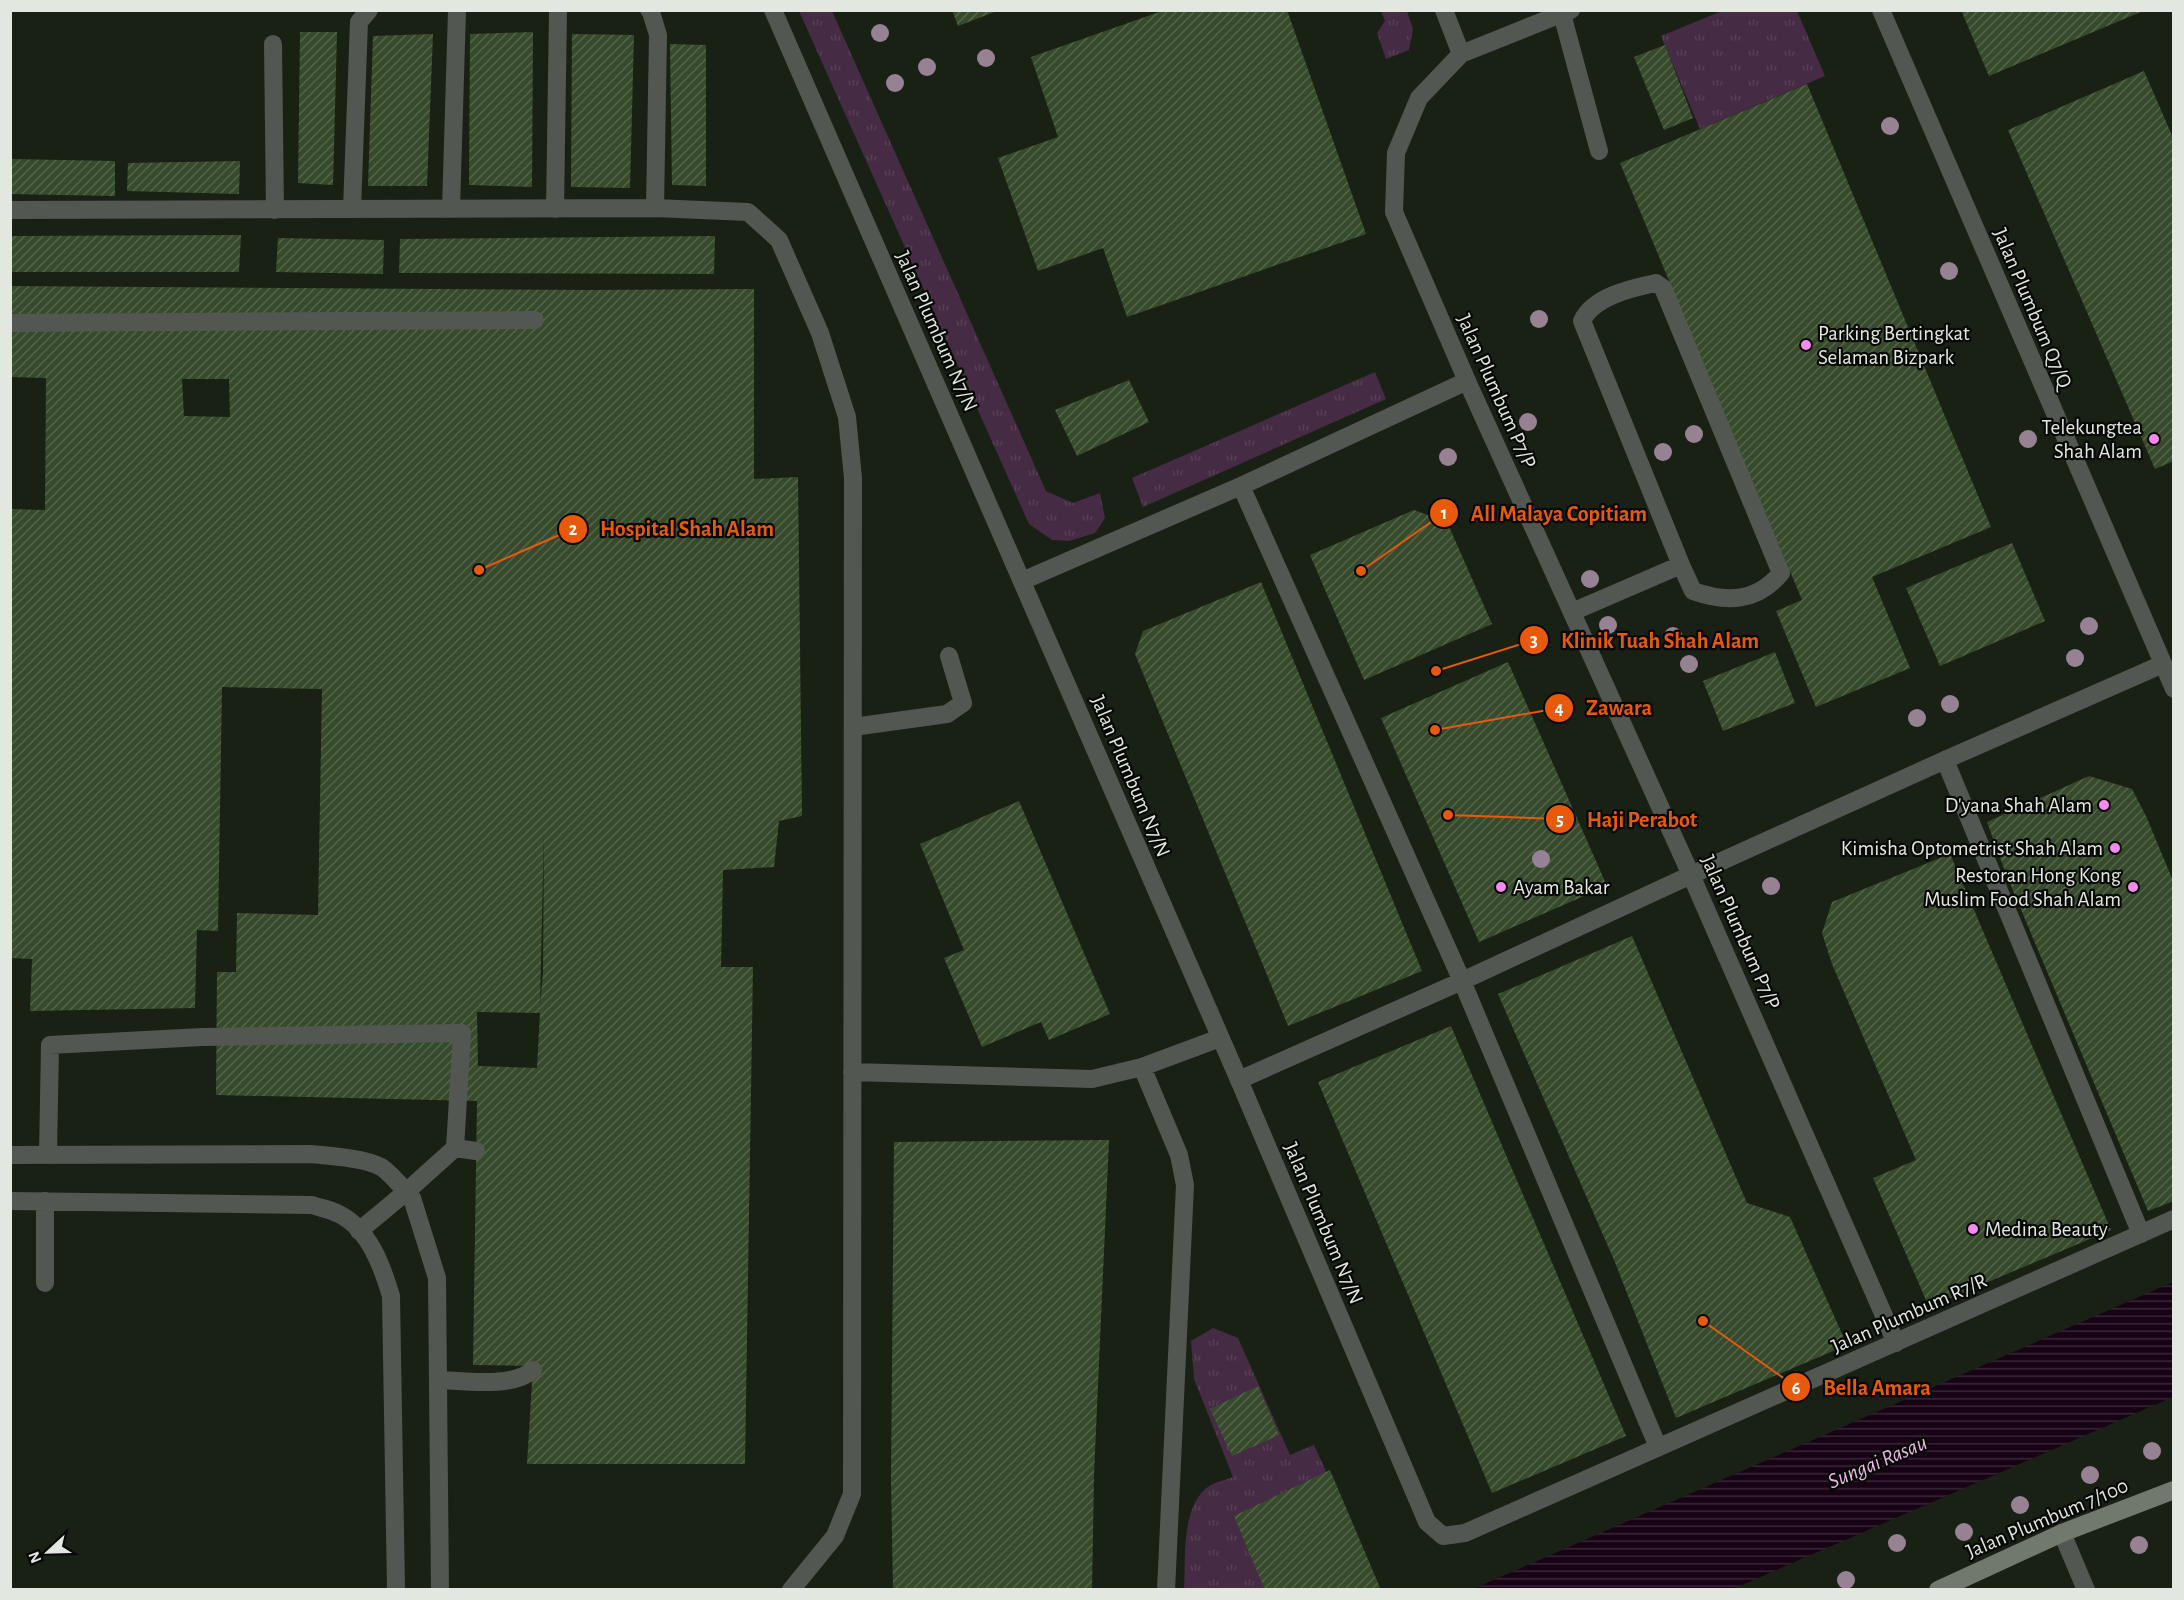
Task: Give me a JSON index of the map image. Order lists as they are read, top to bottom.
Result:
{
  "streets": {
    "street": [
      "Jalan Plumbum Q7/Q",
      "Jalan Plumbum N7/N",
      "Jalan Plumbum P7/P",
      "Jalan Plumbum R7/R",
      "Jalan Plumbum 7/100"
    ]
  },
  "crossings": [
    ["Jalan Plumbum N7/N", "Jalan Plumbum R7/R"],
    ["Jalan Plumbum P7/P", "Jalan Plumbum R7/R"]
  ],
  "water": ["Sungai Rasau"],
  "places": [
    "Parking Bertingkat Selaman Bizpark",
    "Telekungtea Shah Alam",
    "Hospital Shah Alam",
    "All Malaya Copitiam",
    "Klinik Tuah Shah Alam",
    "Zawara",
    "D'yana Shah Alam",
    "Haji Perabot",
    "Kimisha Optometrist Shah Alam",
    "Ayam Bakar",
    "Restoran Hong Kong Muslim Food Shah Alam",
    "Medina Beauty",
    "Bella Amara"
  ],
  "north": "left"
}
